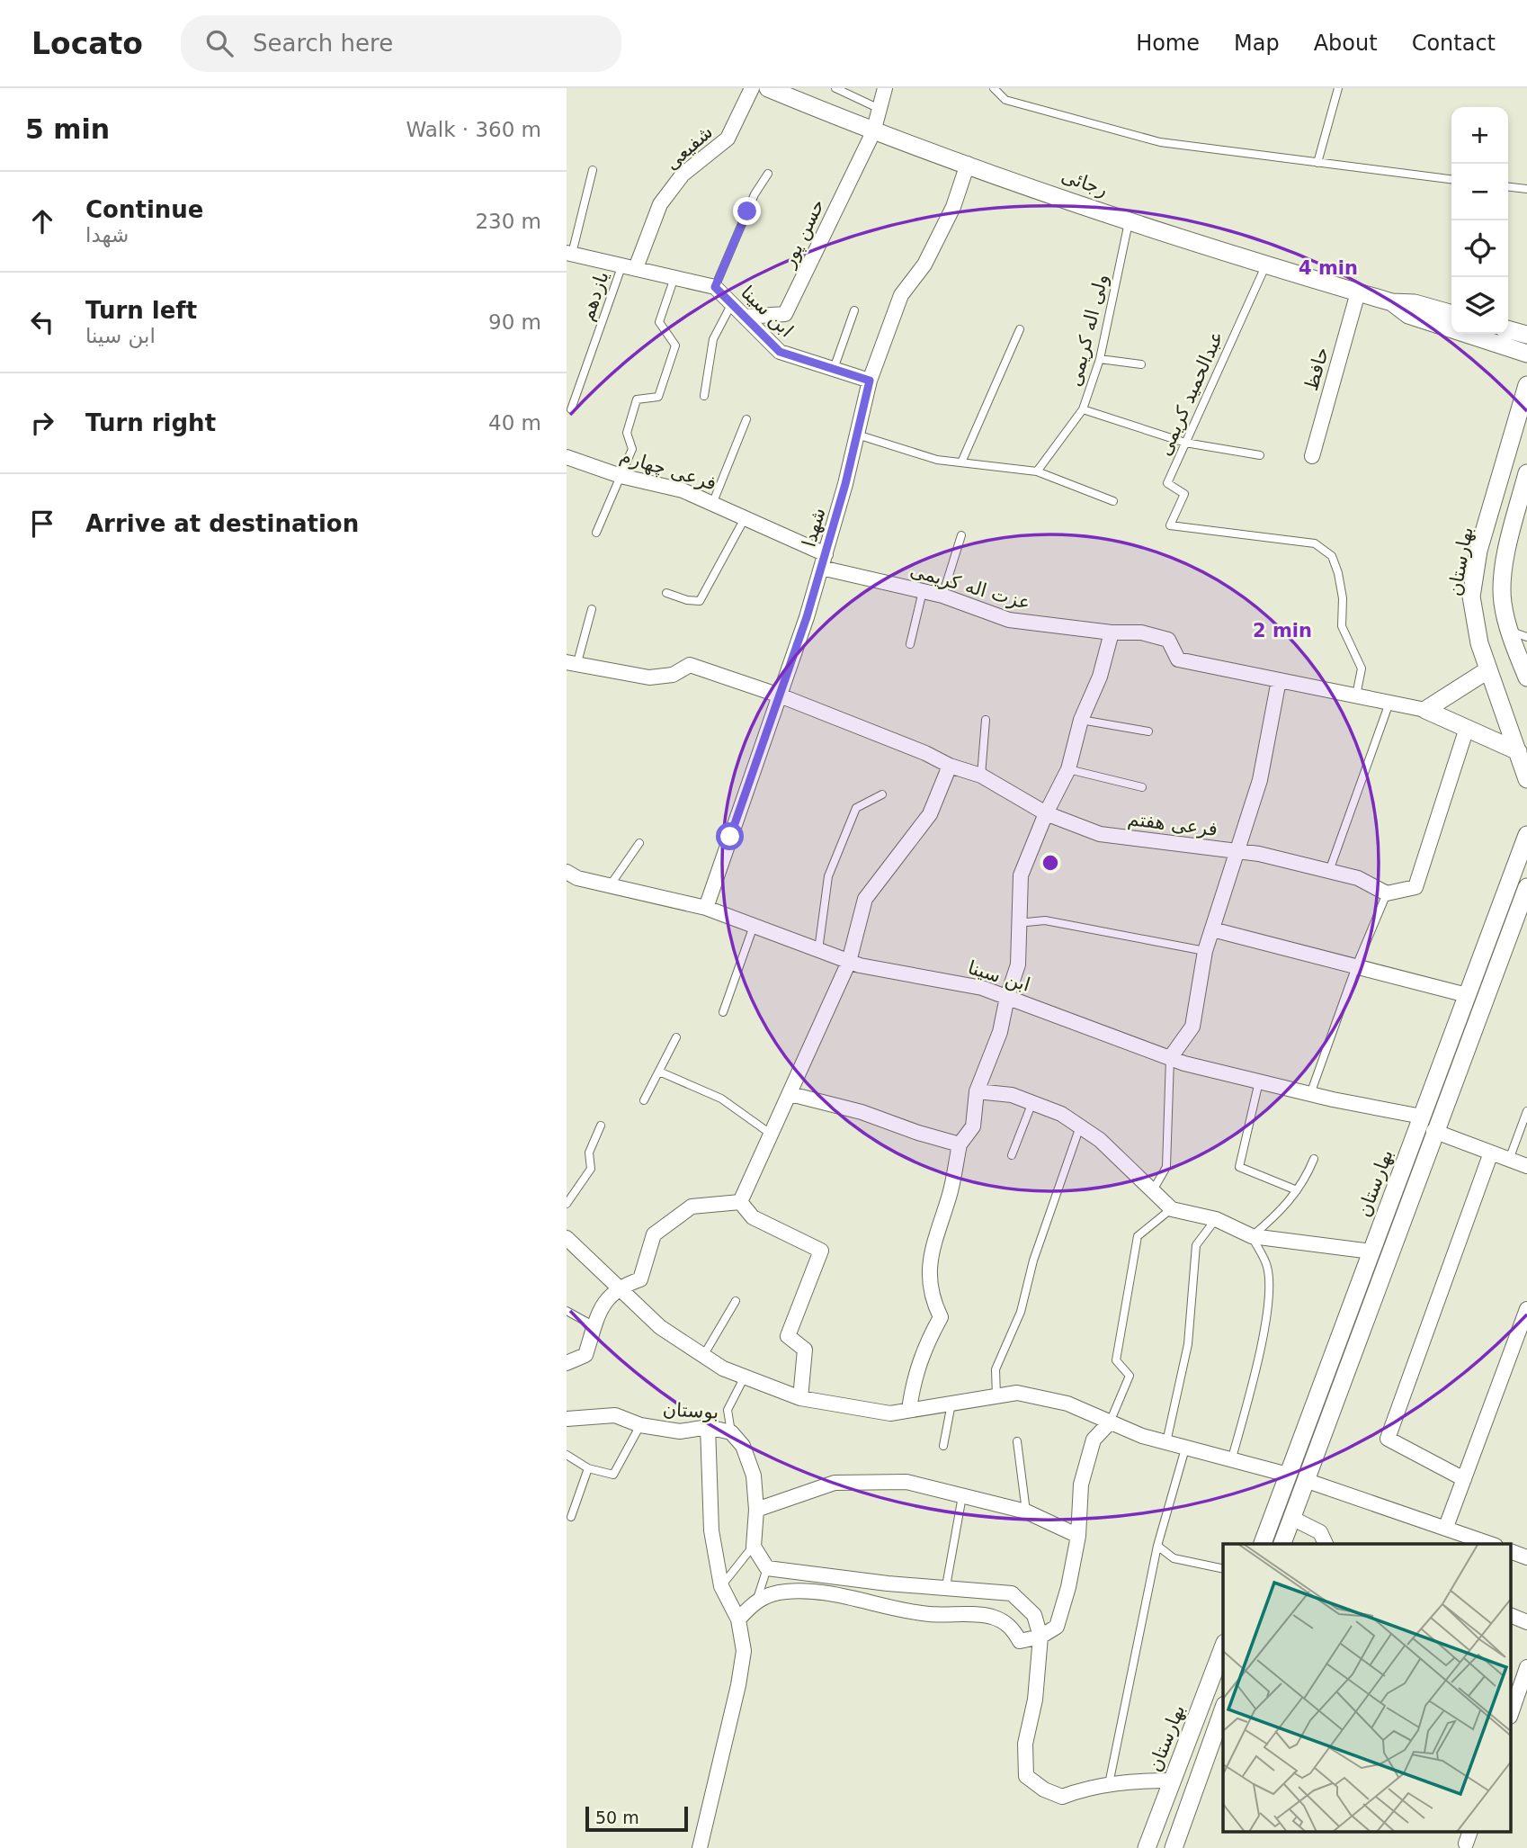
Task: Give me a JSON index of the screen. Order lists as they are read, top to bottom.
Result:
{
  "streets": {
    "street": [
      "شفیعی",
      "رجائی",
      "حسن پور",
      "ابن سینا",
      "حافظ",
      "فرعی چهارم",
      "شهدا",
      "بهارستان",
      "عزت اله کریمی",
      "فرعی هفتم",
      "بوستان"
    ],
    "lane": ["یازدهم", "ولی اله کریمی", "عبدالحمید کریمی"]
  },
  "crossings": [
    ["شفیعی", "یازدهم"],
    ["شفیعی", "ابن سینا"],
    ["رجائی", "حسن پور"],
    ["رجائی", "ولی اله کریمی"],
    ["رجائی", "حافظ"],
    ["رجائی", "عبدالحمید کریمی"],
    ["رجائی", "شهدا"],
    ["حسن پور", "ابن سینا"],
    ["یازدهم", "ابن سینا"],
    ["ابن سینا", "شهدا"],
    ["ابن سینا", "بهارستان"],
    ["فرعی چهارم", "شهدا"],
    ["فرعی چهارم", "عزت اله کریمی"],
    ["شهدا", "عزت اله کریمی"],
    ["شهدا", "فرعی هفتم"]
  ],
  "scale_bar": "50 m",
  "page": {
    "header": "Locato",
    "search": "Search here",
    "nav": [
      "Home",
      "Map",
      "About",
      "Contact"
    ],
    "heading": ["5 min", "Walk · 360 m"],
    "map_buttons": ["+", "−"],
    "list": [
      ["Continue", "شهدا", "230 m"],
      ["Turn left", "ابن سینا", "90 m"],
      ["Turn right", "40 m"],
      "Arrive at destination"
    ],
    "scale": "50 m"
  },
  "rings": ["4 min", "2 min"]
}
